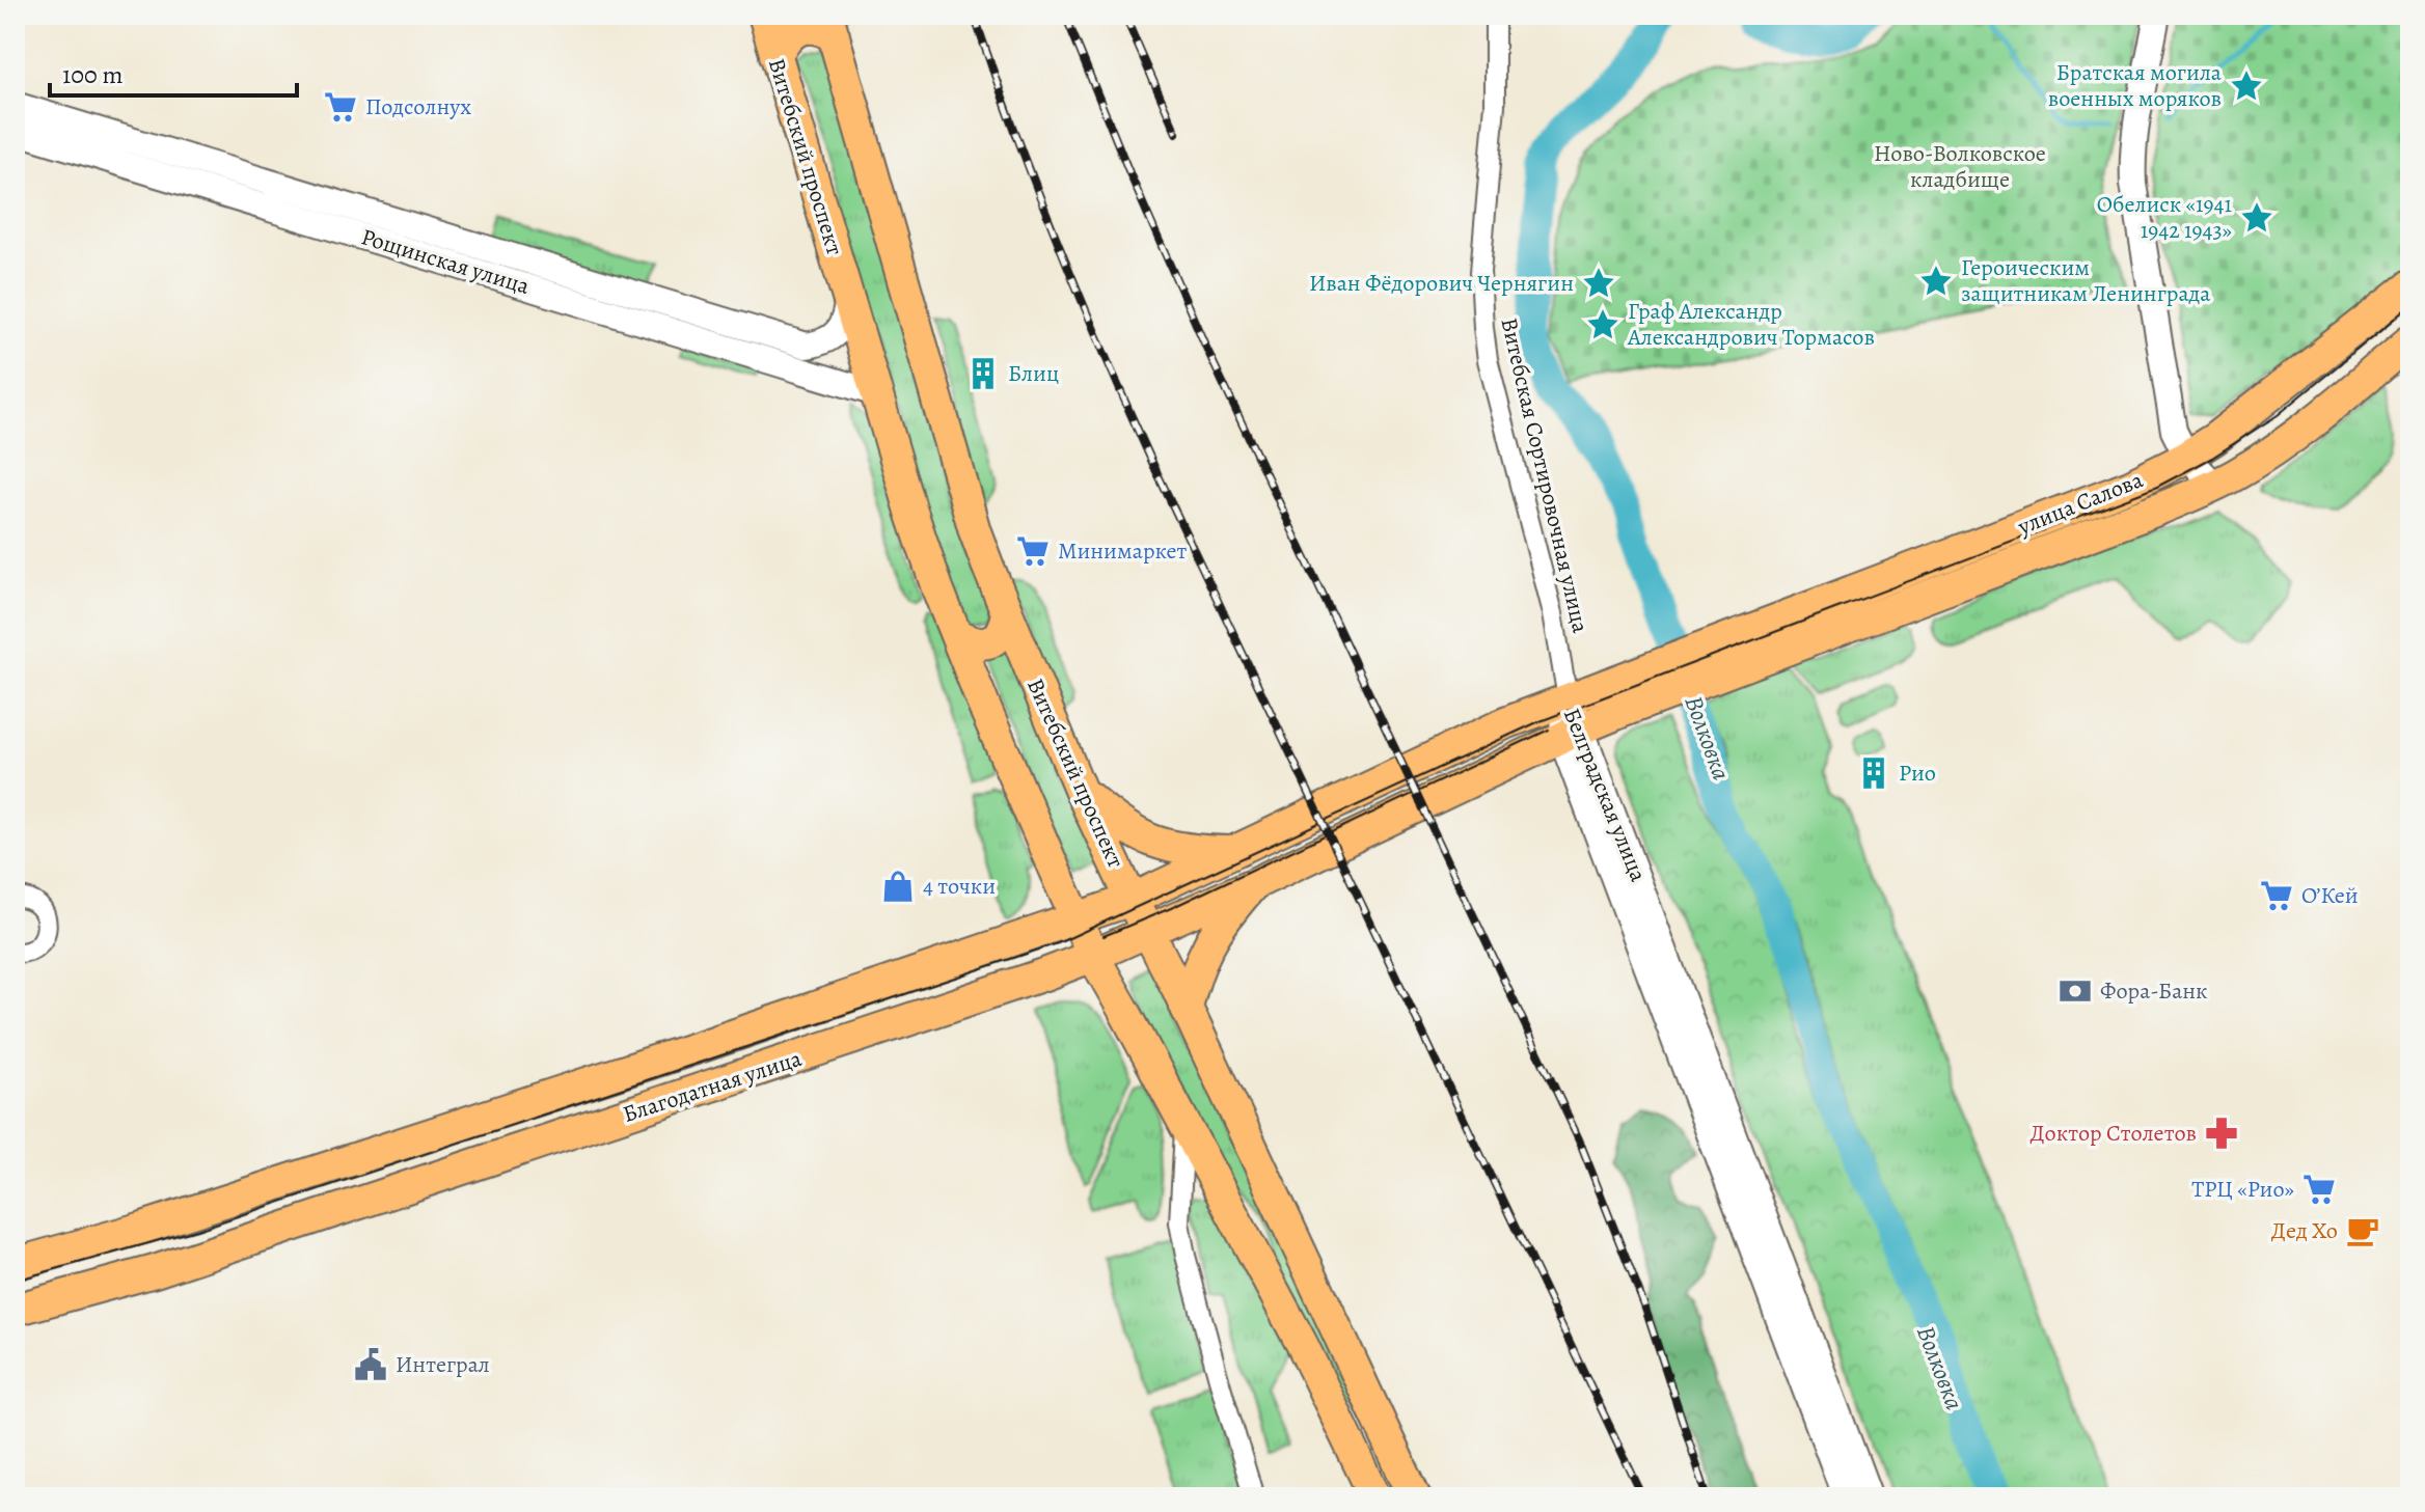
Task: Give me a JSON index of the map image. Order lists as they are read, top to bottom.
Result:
{
  "streets": {
    "main road": ["Витебский проспект", "улица Салова", "Благодатная улица"],
    "street": ["Рощинская улица", "Витебская Сортировочная улица", "Белградская улица"]
  },
  "crossings": [
    ["Витебский проспект", "Рощинская улица"],
    ["Витебский проспект", "Благодатная улица"],
    ["Витебская Сортировочная улица", "Белградская улица"],
    ["Витебская Сортировочная улица", "Благодатная улица"],
    ["Белградская улица", "Благодатная улица"]
  ],
  "water": ["Волковка"],
  "parks": ["Ново-Волковское кладбище"],
  "places": {
    "place": [
      "Братская могила военных моряков",
      "Обелиск «1941 1942 1943»",
      "Героическим защитникам Ленинграда",
      "Иван Фёдорович Чернягин",
      "Граф Александр Александрович Тормасов"
    ],
    "supermarket": [
      "Подсолнух",
      "Минимаркет",
      "О’Кей",
      "ТРЦ «Рио»"
    ],
    "building": ["Блиц", "Рио"],
    "shop": ["4 точки"],
    "bank": ["Фора-Банк"],
    "pharmacy": ["Доктор Столетов"],
    "cafe": ["Дед Хо"],
    "public building": ["Интеграл"]
  },
  "scale_bar": "100 m"
}
